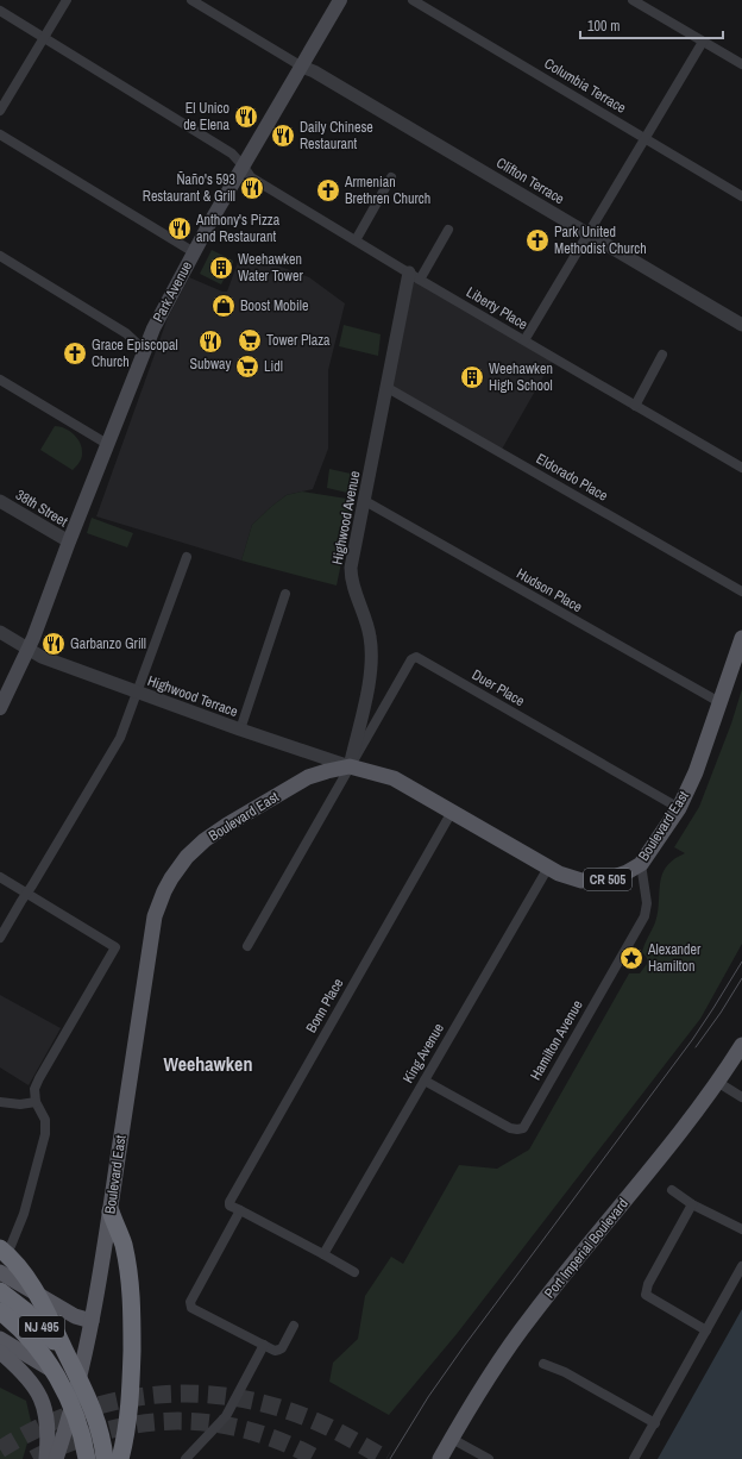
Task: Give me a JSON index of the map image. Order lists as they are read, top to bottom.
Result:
{
  "streets": {
    "highway": ["NJ 495"],
    "main road": [
      "Park Avenue",
      "Boulevard East",
      "CR 505",
      "Port Imperial Boulevard"
    ],
    "street": [
      "Columbia Terrace",
      "Clifton Terrace",
      "Liberty Place",
      "Eldorado Place",
      "38th Street",
      "Highwood Avenue",
      "Hudson Place",
      "Duer Place",
      "Highwood Terrace",
      "Bonn Place",
      "Hamilton Avenue",
      "King Avenue"
    ]
  },
  "crossings": [
    ["Clifton Terrace", "Park Avenue"],
    ["Park Avenue", "Liberty Place"],
    ["Park Avenue", "38th Street"],
    ["Park Avenue", "Highwood Terrace"],
    ["Park Avenue", "CR 505"],
    ["Liberty Place", "Highwood Avenue"],
    ["Eldorado Place", "Highwood Avenue"],
    ["Highwood Avenue", "Hudson Place"],
    ["Highwood Avenue", "Duer Place"],
    ["Highwood Avenue", "Highwood Terrace"],
    ["Highwood Avenue", "Boulevard East"],
    ["Hudson Place", "Boulevard East"],
    ["Duer Place", "Highwood Terrace"],
    ["Duer Place", "Boulevard East"],
    ["Highwood Terrace", "Boulevard East"],
    ["Highwood Terrace", "CR 505"],
    ["Boulevard East", "Bonn Place"],
    ["Boulevard East", "Hamilton Avenue"],
    ["Boulevard East", "King Avenue"],
    ["Boulevard East", "NJ 495"],
    ["Hamilton Avenue", "King Avenue"]
  ],
  "districts": ["Weehawken"],
  "places": {
    "restaurant": [
      "El Unico de Elena",
      "Daily Chinese Restaurant",
      "Ñaño's 593 Restaurant & Grill",
      "Anthony's Pizza and Restaurant",
      "Subway",
      "Garbanzo Grill"
    ],
    "church": ["Armenian Brethren Church", "Park United Methodist Church", "Grace Episcopal Church"],
    "building": ["Weehawken Water Tower", "Weehawken High School"],
    "shop": ["Boost Mobile"],
    "supermarket": ["Tower Plaza", "Lidl"],
    "place": ["Alexander Hamilton"]
  },
  "scale_bar": "100 m"
}
